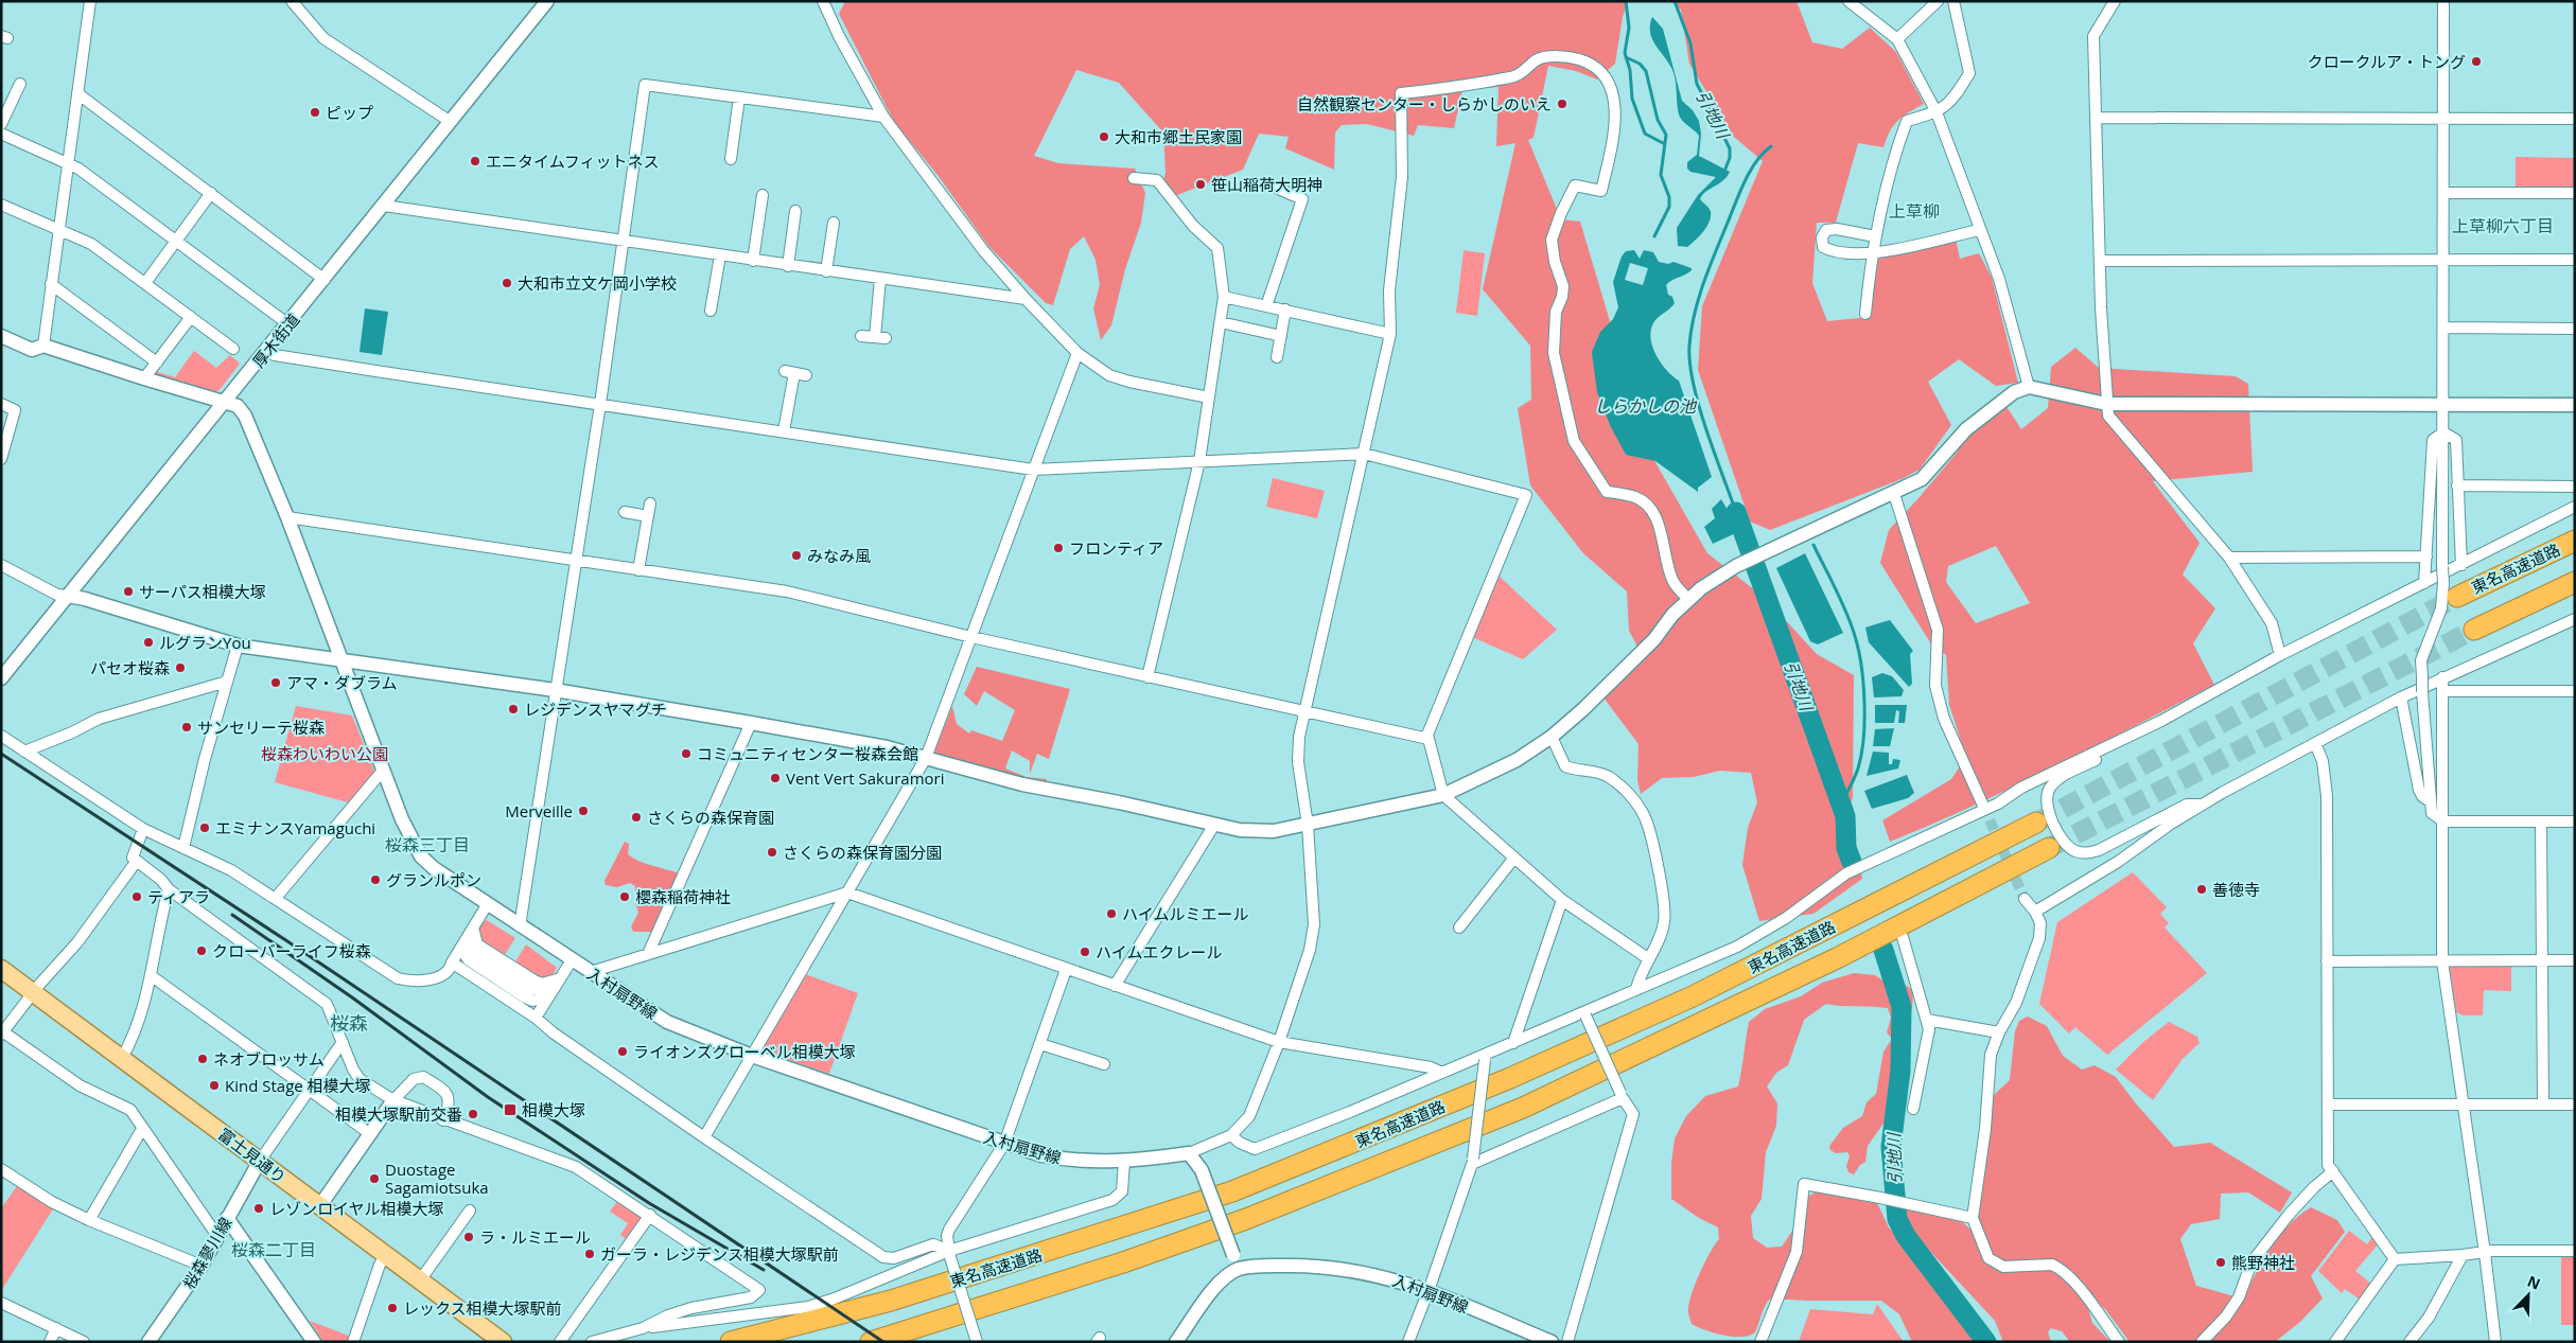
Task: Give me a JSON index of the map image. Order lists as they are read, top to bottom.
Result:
{
  "streets": {
    "highway": ["東名高速道路"],
    "main road": ["富士見通り"],
    "street": ["厚木街道", "入村扇野線", "桜森蓼川線"]
  },
  "crossings": [
    ["厚木街道", "入村扇野線"],
    ["富士見通り", "桜森蓼川線"]
  ],
  "districts": [
    "上草柳",
    "上草柳六丁目",
    "桜森三丁目",
    "桜森",
    "桜森二丁目"
  ],
  "water": ["引地川", "しらかしの池"],
  "parks": ["桜森わいわい公園"],
  "places": {
    "other": [
      "クロークルア・トング",
      "自然観察センター・しらかしのいえ",
      "ピップ",
      "大和市郷土民家園",
      "エニタイムフィットネス",
      "笹山稲荷大明神",
      "大和市立文ケ岡小学校",
      "フロンティア",
      "みなみ風",
      "サーパス相模大塚",
      "ルグランYou",
      "パセオ桜森",
      "アマ・ダブラム",
      "レジデンスヤマグチ",
      "サンセリーテ桜森",
      "コミュニティセンター桜森会館",
      "Vent Vert Sakuramori",
      "Merveille",
      "さくらの森保育園",
      "エミナンスYamaguchi",
      "さくらの森保育園分園",
      "グランルポン",
      "善徳寺",
      "ティアラ",
      "櫻森稲荷神社",
      "ハイムルミエール",
      "クローバーライフ桜森",
      "ハイムエクレール",
      "ライオンズグローベル相模大塚",
      "ネオブロッサム",
      "Kind Stage 相模大塚",
      "相模大塚駅前交番",
      "Duostage Sagamiotsuka",
      "レゾンロイヤル相模大塚",
      "ラ・ルミエール",
      "ガーラ・レジデンス相模大塚駅前",
      "熊野神社",
      "レックス相模大塚駅前"
    ],
    "transit": ["相模大塚"]
  },
  "north": "top right"
}
